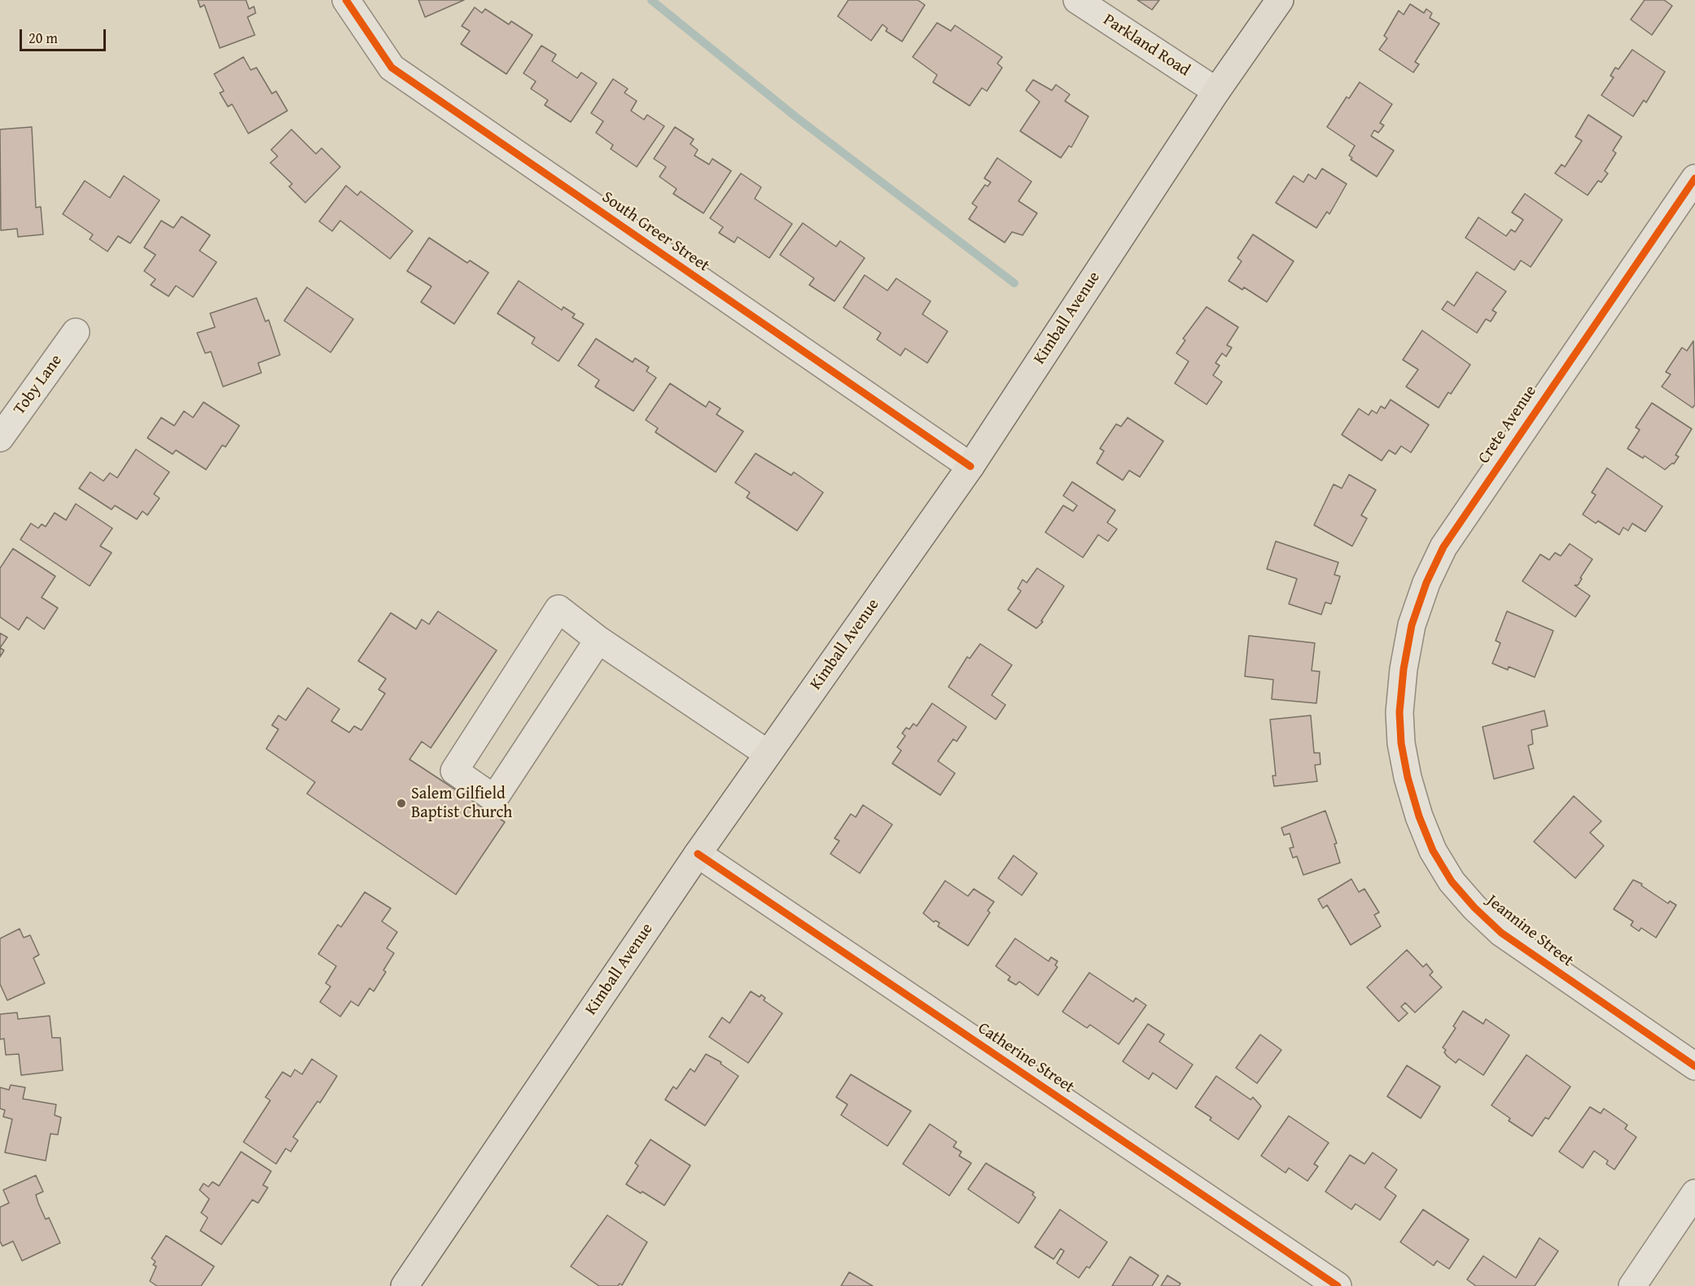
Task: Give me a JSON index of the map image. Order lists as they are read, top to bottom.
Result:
{
  "streets": {
    "main road": ["Kimball Avenue"],
    "street": [
      "Parkland Road",
      "South Greer Street",
      "Toby Lane",
      "Crete Avenue",
      "Jeannine Street",
      "Catherine Street"
    ]
  },
  "crossings": [
    ["Parkland Road", "Kimball Avenue"],
    ["South Greer Street", "Kimball Avenue"],
    ["Kimball Avenue", "Catherine Street"],
    ["Crete Avenue", "Jeannine Street"]
  ],
  "places": ["Salem Gilfield Baptist Church"],
  "scale_bar": "20 m"
}
